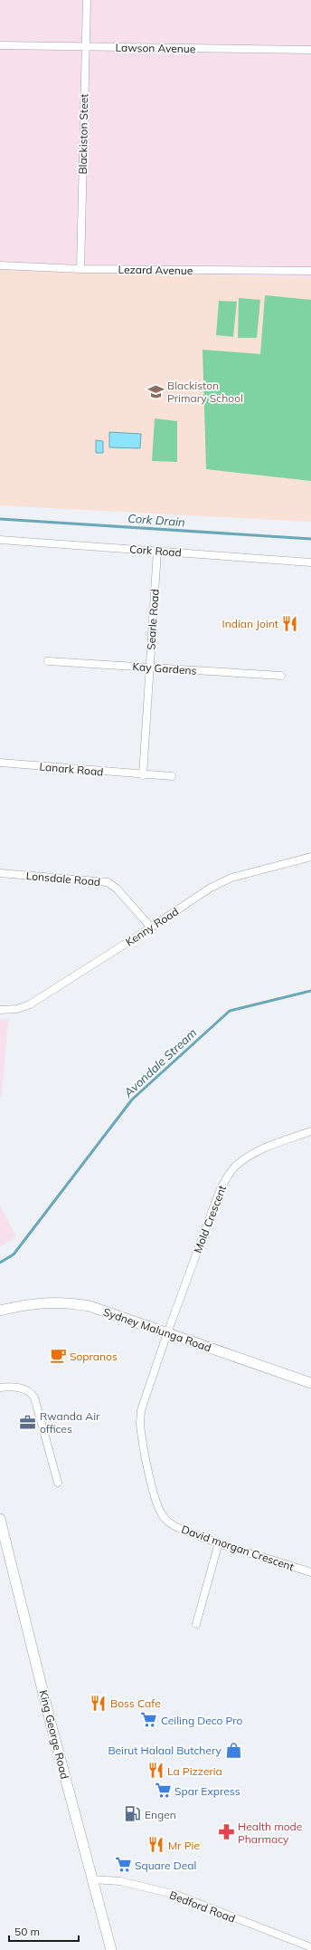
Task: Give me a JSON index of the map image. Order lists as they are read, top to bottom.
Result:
{
  "streets": {
    "main road": ["Sydney Malunga Road", "King George Road"],
    "street": [
      "Lawson Avenue",
      "Blackiston Steet",
      "Lezard Avenue",
      "Cork Road",
      "Searle Road",
      "Kay Gardens",
      "Lanark Road",
      "Lonsdale Road",
      "Kenny Road",
      "Mold Crescent",
      "David morgan Crescent",
      "Bedford Road"
    ]
  },
  "crossings": [
    ["Lawson Avenue", "Blackiston Steet"],
    ["Blackiston Steet", "Lezard Avenue"],
    ["Cork Road", "Searle Road"],
    ["Searle Road", "Kay Gardens"],
    ["Searle Road", "Lanark Road"],
    ["Lonsdale Road", "Kenny Road"],
    ["Mold Crescent", "Sydney Malunga Road"],
    ["Mold Crescent", "David morgan Crescent"],
    ["Sydney Malunga Road", "David morgan Crescent"],
    ["King George Road", "Bedford Road"]
  ],
  "water": ["Cork Drain", "Avondale Stream"],
  "places": {
    "school or university": ["Blackiston Primary School"],
    "restaurant": [
      "Indian Joint",
      "Boss Cafe",
      "La Pizzeria",
      "Mr Pie"
    ],
    "cafe": ["Sopranos"],
    "office": ["Rwanda Air offices"],
    "supermarket": ["Ceiling Deco Pro", "Spar Express", "Square Deal"],
    "shop": ["Beirut Halaal Butchery"],
    "fuel station": ["Engen"],
    "pharmacy": ["Health mode Pharmacy"]
  },
  "scale_bar": "50 m"
}
